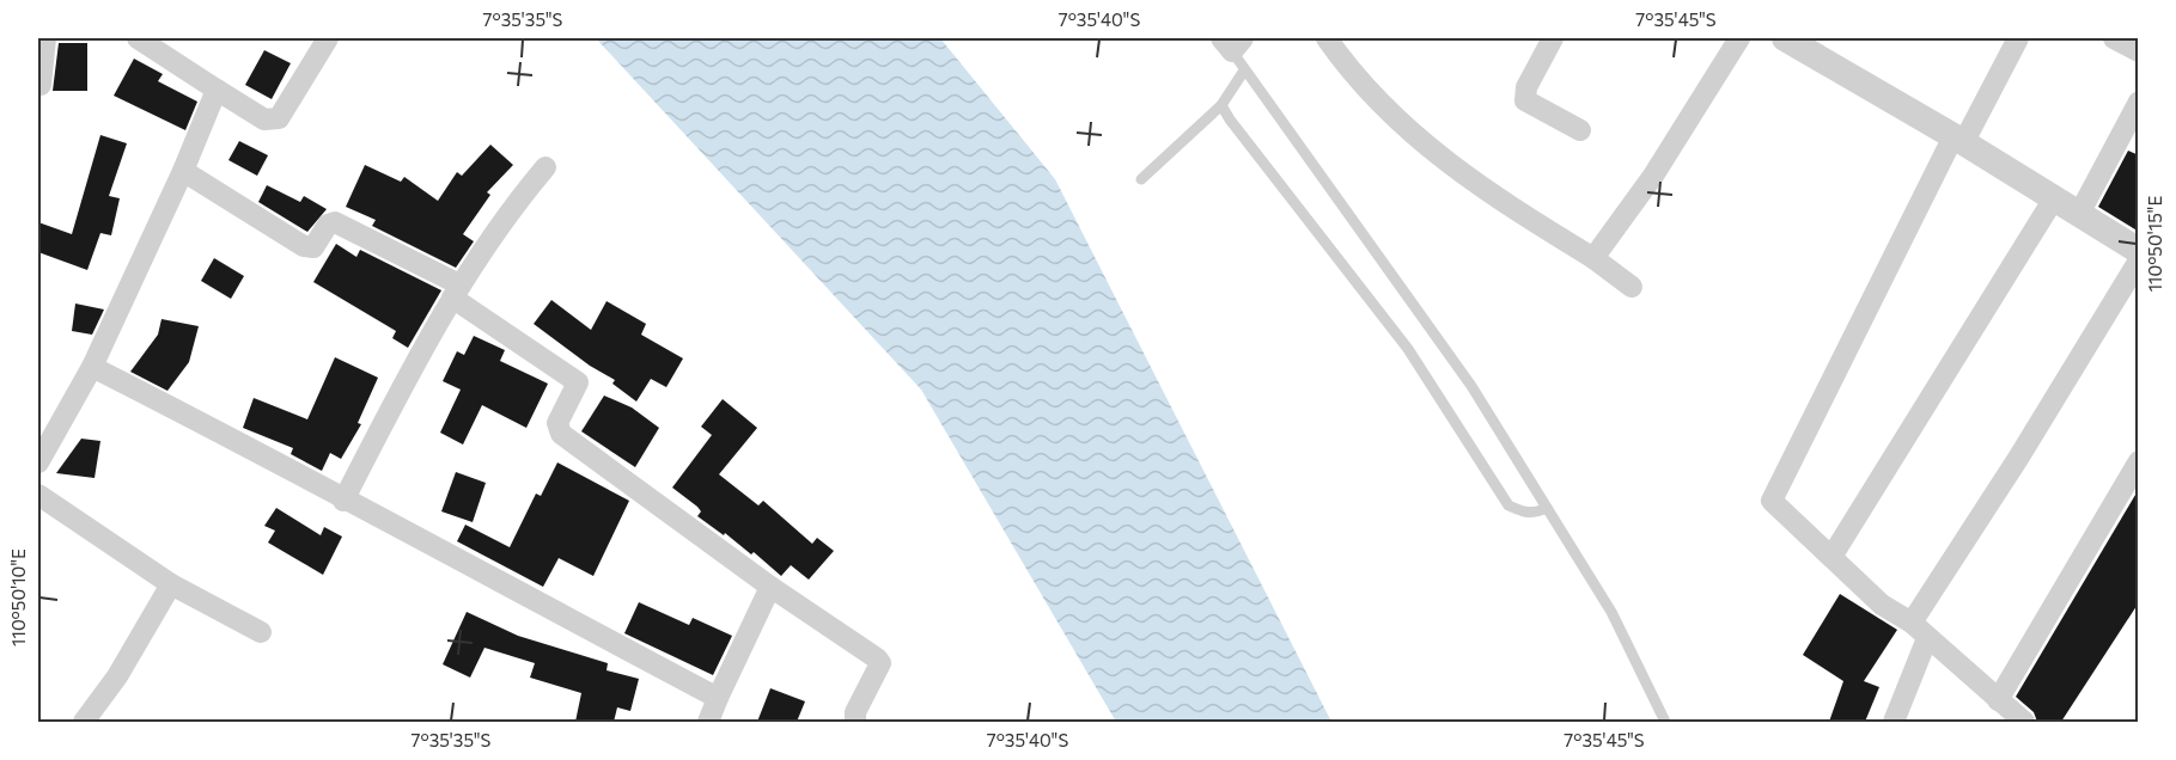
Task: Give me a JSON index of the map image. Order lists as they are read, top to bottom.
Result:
{
  "coordinates": [
    "7°35'35\"S",
    "7°35'40\"S",
    "7°35'45\"S",
    "110°50'15\"E",
    "110°50'10\"E"
  ]
}
